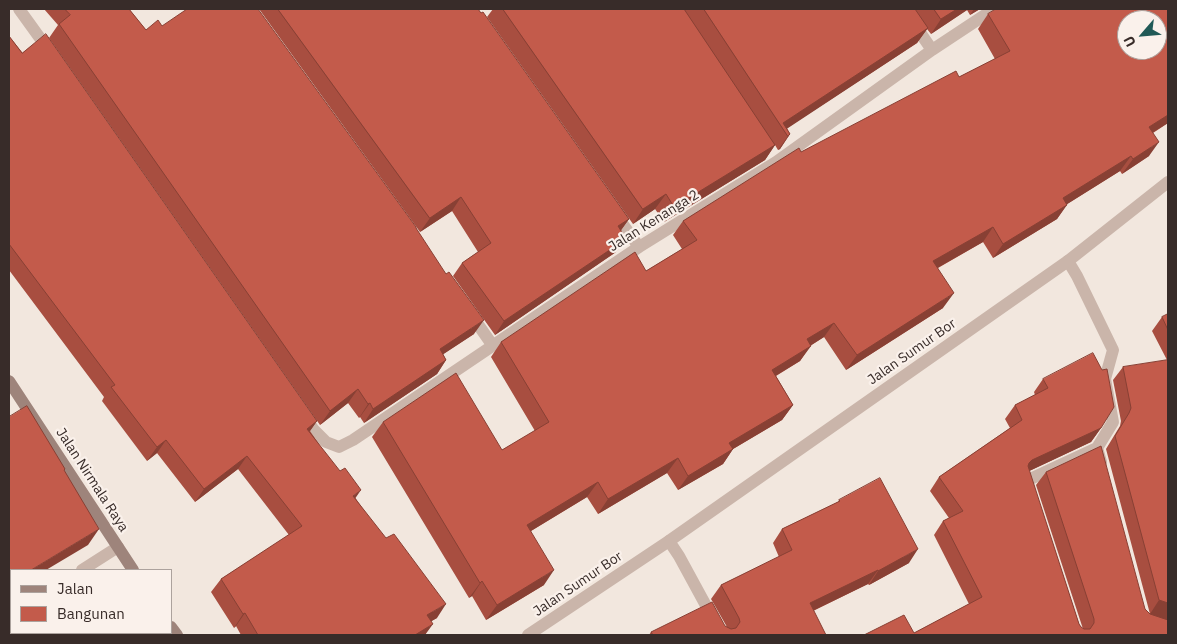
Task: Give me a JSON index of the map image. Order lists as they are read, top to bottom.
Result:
{
  "streets": {
    "main road": ["Jalan Nirmala Raya"],
    "street": ["Jalan Kenanga 2", "Jalan Sumur Bor"]
  },
  "legend": ["Jalan", "Bangunan"],
  "north": "bottom left"
}
